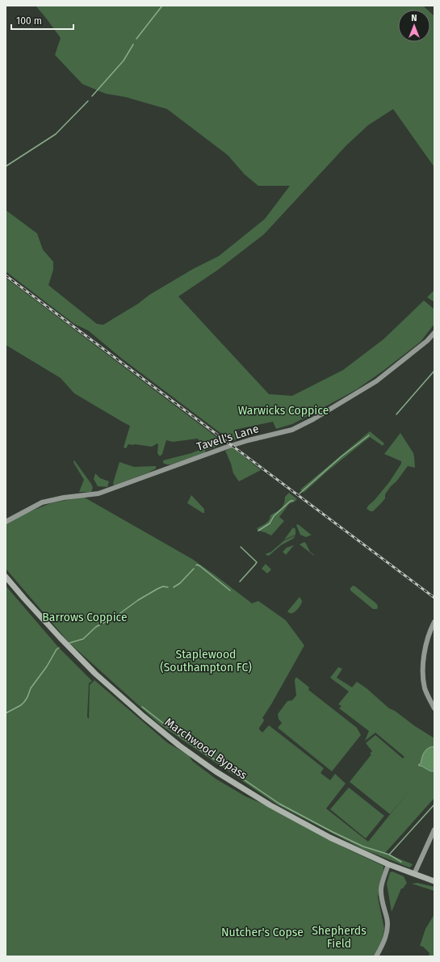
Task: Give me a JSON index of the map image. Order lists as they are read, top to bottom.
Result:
{
  "streets": {
    "main road": ["Marchwood Bypass"],
    "street": ["Tavell's Lane"]
  },
  "parks": [
    "Warwicks Coppice",
    "Barrows Coppice",
    "Staplewood (Southampton FC)",
    "Shepherds Field",
    "Nutcher's Copse"
  ],
  "scale_bar": "100 m",
  "north": "top"
}
